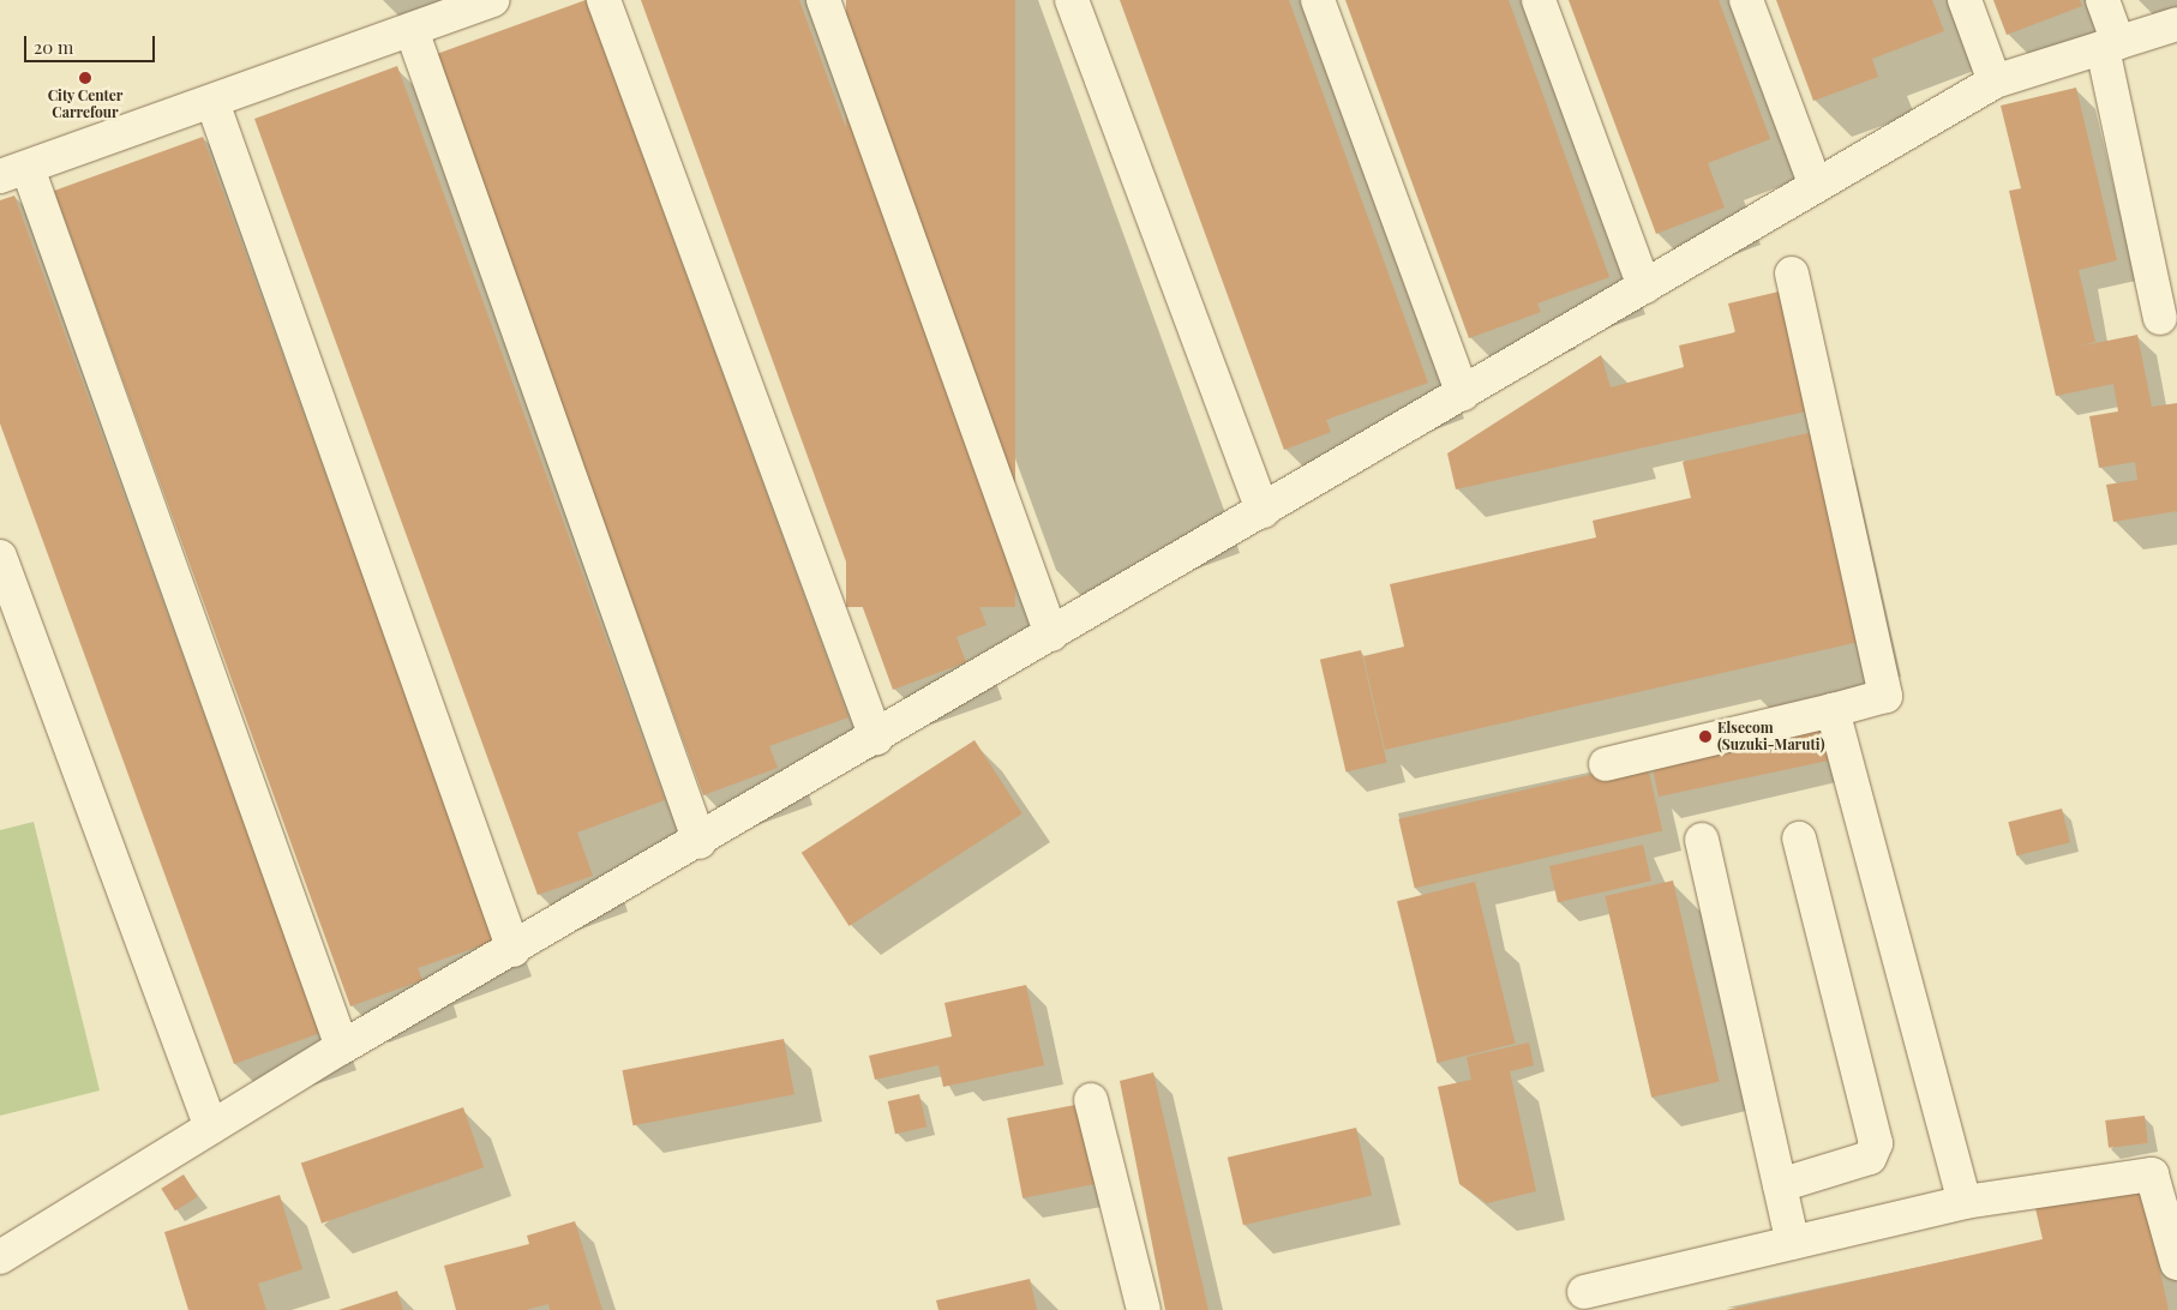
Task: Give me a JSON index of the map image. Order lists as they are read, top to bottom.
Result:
{
  "places": ["City Center Carrefour", "Elsecom (Suzuki-Maruti)"],
  "scale_bar": "20 m"
}
